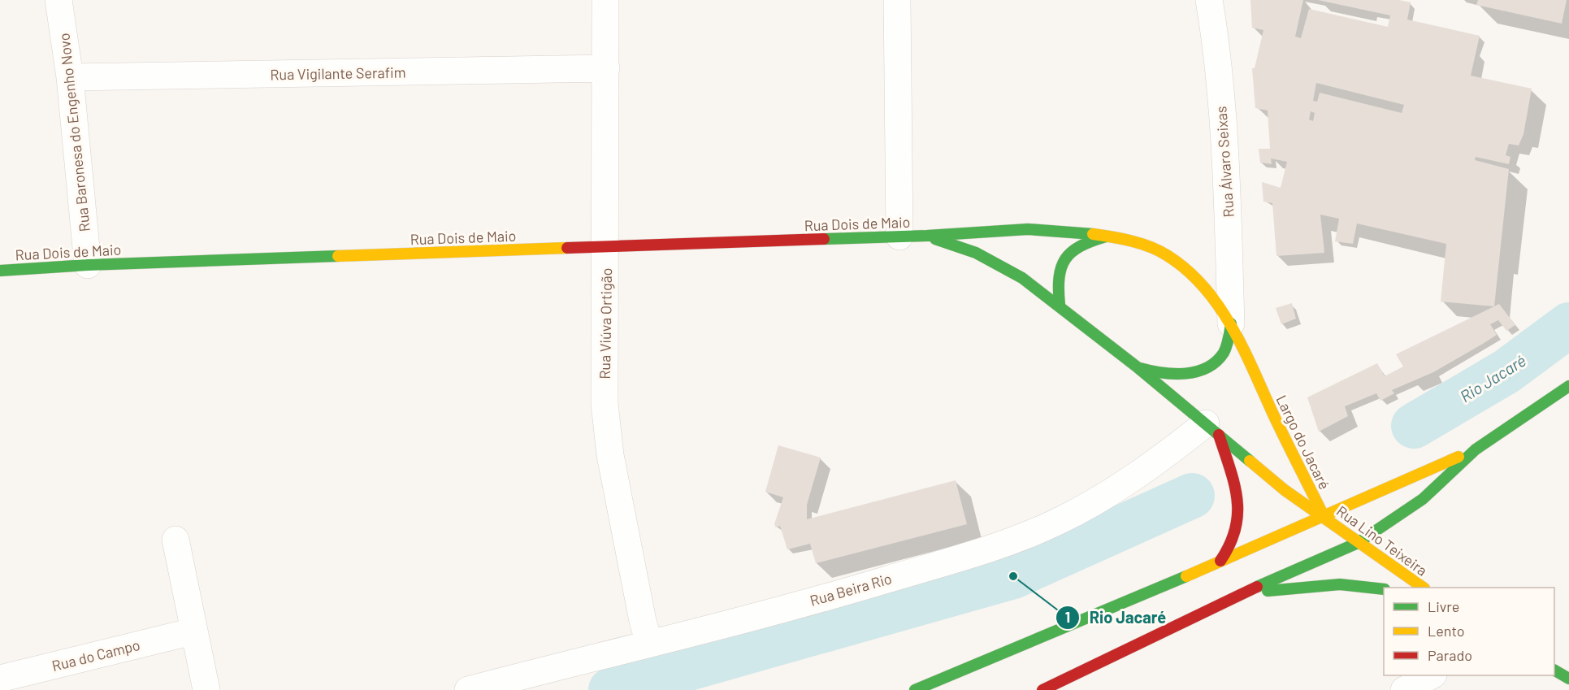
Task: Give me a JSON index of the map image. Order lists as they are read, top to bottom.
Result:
{
  "streets": {
    "street": [
      "Rua Vigilante Serafim",
      "Rua Baronesa do Engenho Novo",
      "Rua Álvaro Seixas",
      "Rua Dois de Maio",
      "Rua Viúva Ortigão",
      "Largo do Jacaré",
      "Rua Lino Teixeira",
      "Rua Beira Rio",
      "Rua do Campo"
    ]
  },
  "crossings": [
    ["Rua Vigilante Serafim", "Rua Baronesa do Engenho Novo"],
    ["Rua Vigilante Serafim", "Rua Viúva Ortigão"],
    ["Rua Baronesa do Engenho Novo", "Rua Dois de Maio"],
    ["Rua Álvaro Seixas", "Largo do Jacaré"],
    ["Rua Dois de Maio", "Rua Viúva Ortigão"],
    ["Rua Dois de Maio", "Largo do Jacaré"],
    ["Rua Viúva Ortigão", "Rua Beira Rio"],
    ["Largo do Jacaré", "Rua Lino Teixeira"],
    ["Largo do Jacaré", "Rua Beira Rio"]
  ],
  "water": ["Rio Jacaré"],
  "places": ["Rio Jacaré"],
  "legend": ["Livre", "Lento", "Parado"]
}
